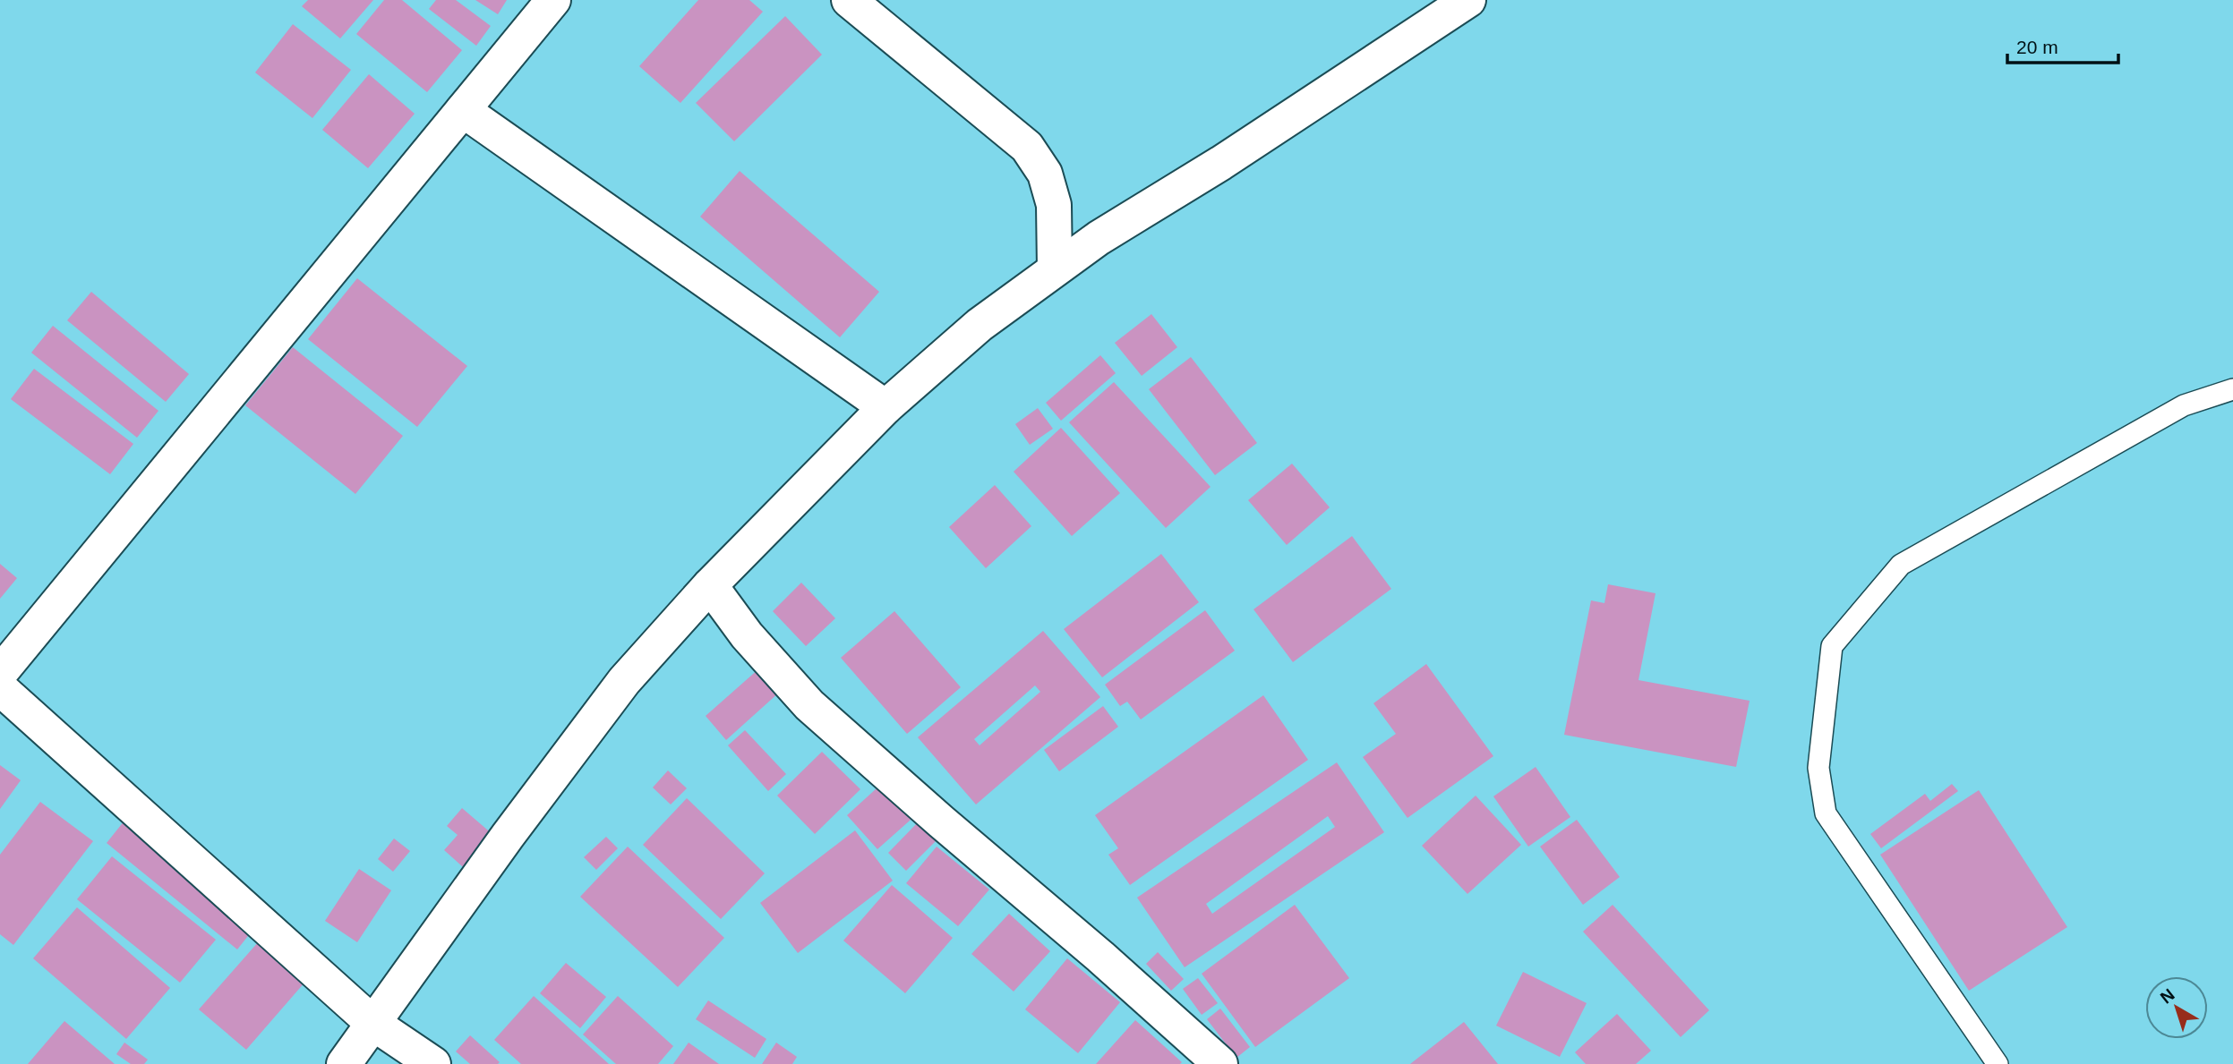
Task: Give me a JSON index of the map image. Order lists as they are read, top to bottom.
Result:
{
  "scale_bar": "20 m",
  "north": "top left"
}
